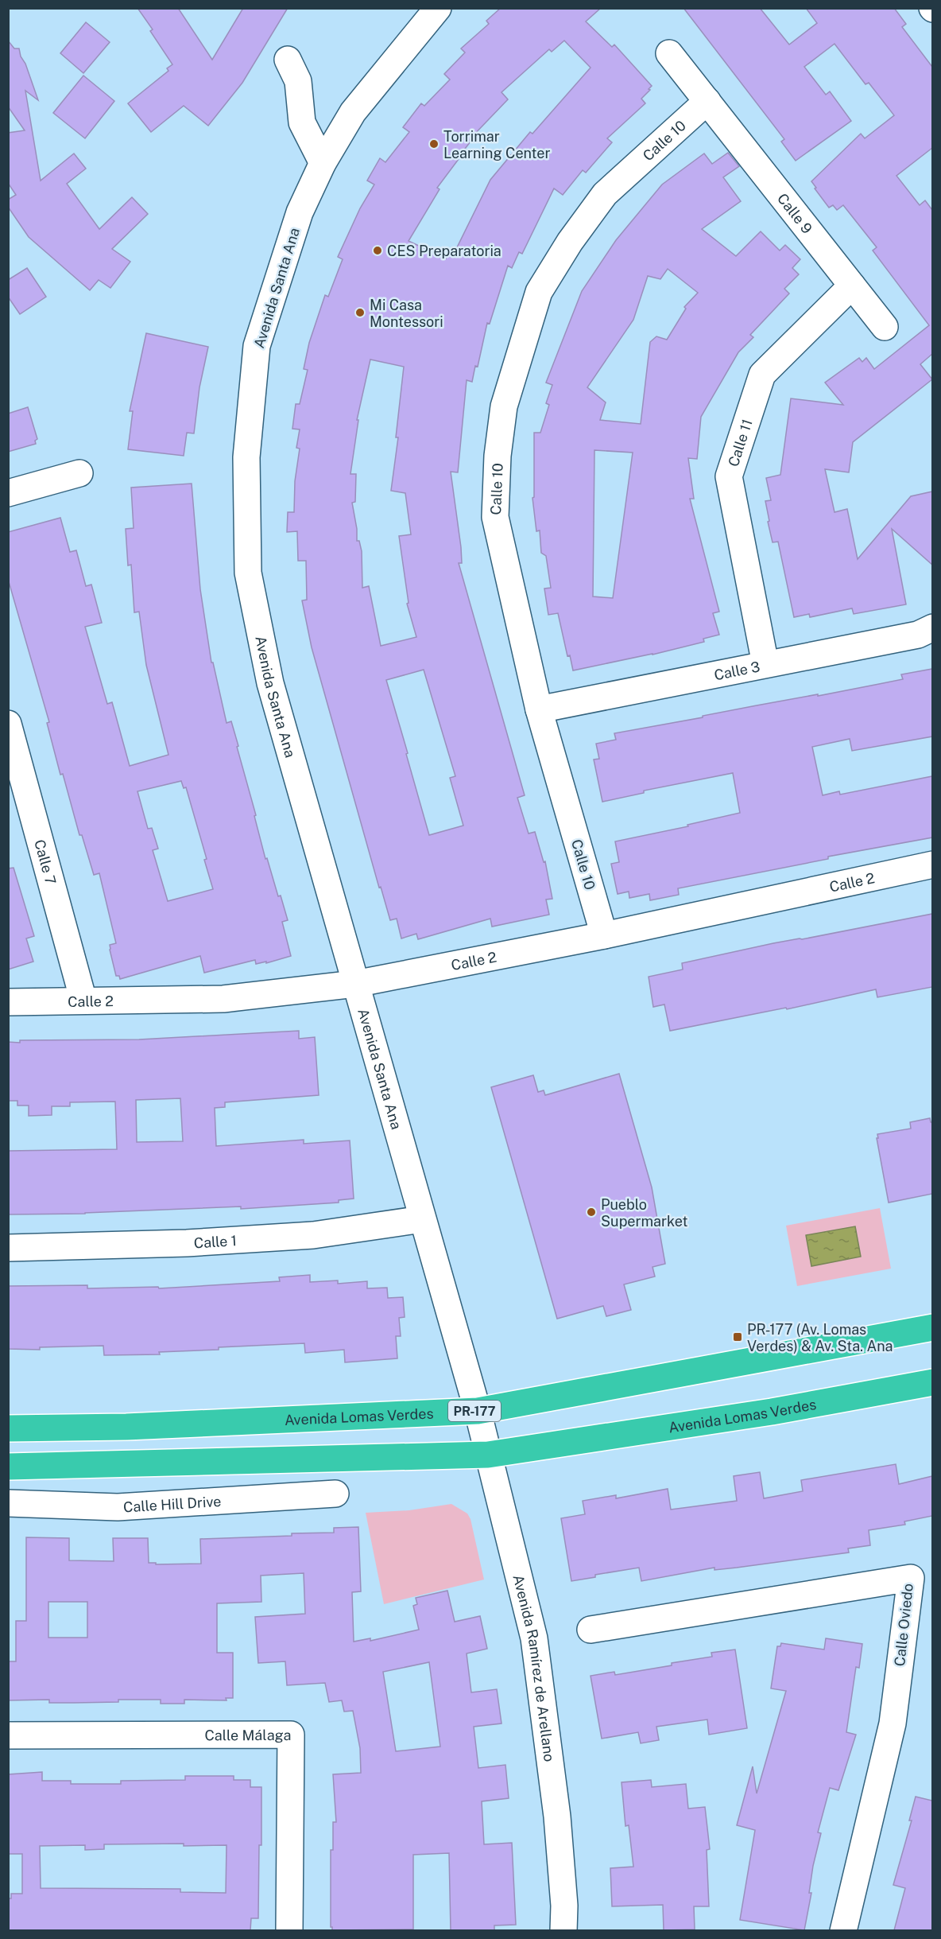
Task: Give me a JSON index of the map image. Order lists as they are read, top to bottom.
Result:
{
  "streets": {
    "highway": ["PR-177", "Avenida Lomas Verdes"],
    "street": [
      "Calle 10",
      "Calle 9",
      "Avenida Santa Ana",
      "Calle 11",
      "Calle 3",
      "Calle 7",
      "Calle 2",
      "Calle 1",
      "Calle Hill Drive",
      "Calle Oviedo",
      "Avenida Ramírez de Arellano",
      "Calle Málaga"
    ]
  },
  "crossings": [
    ["Calle 10", "Calle 9"],
    ["Calle 10", "Calle 3"],
    ["Calle 10", "Calle 2"],
    ["Calle 9", "Calle 11"],
    ["Avenida Santa Ana", "Calle 2"],
    ["Avenida Santa Ana", "Calle 1"],
    ["Avenida Santa Ana", "Avenida Lomas Verdes"],
    ["Avenida Santa Ana", "Avenida Ramírez de Arellano"],
    ["Calle 11", "Calle 3"],
    ["Calle 7", "Calle 2"],
    ["Avenida Lomas Verdes", "Avenida Ramírez de Arellano"]
  ],
  "places": {
    "other": [
      "Torrimar Learning Center",
      "CES Preparatoria",
      "Mi Casa Montessori",
      "Pueblo Supermarket"
    ],
    "transit": ["PR-177 (Av. Lomas Verdes) & Av. Sta. Ana"]
  }
}
